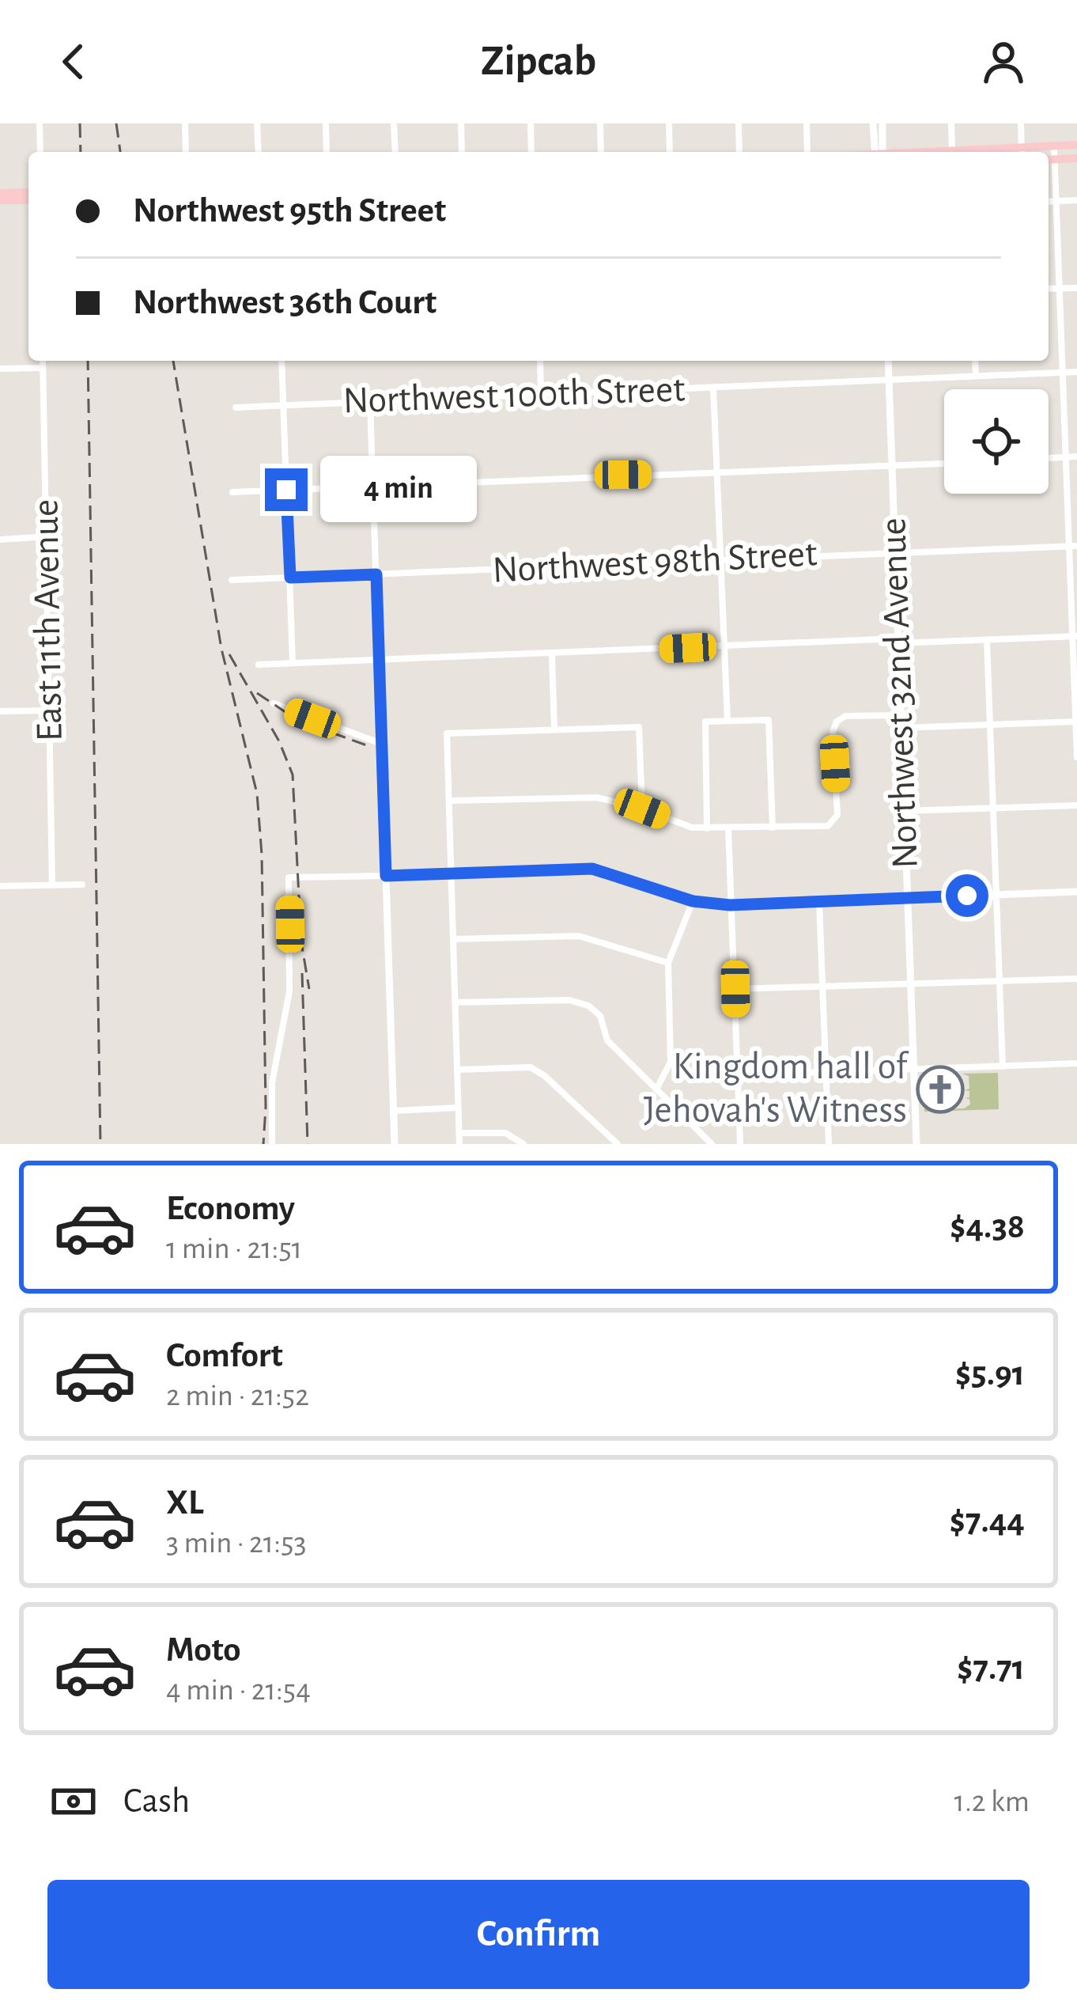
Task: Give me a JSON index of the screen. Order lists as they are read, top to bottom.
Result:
{
  "streets": {
    "street": [
      "Northwest 100th Street",
      "Northwest 98th Street",
      "East 11th Avenue",
      "Northwest 32nd Avenue"
    ]
  },
  "crossings": [
    ["Northwest 100th Street", "Northwest 32nd Avenue"],
    ["Northwest 98th Street", "Northwest 32nd Avenue"]
  ],
  "places": {
    "church": ["Kingdom hall of Jehovah's Witness"]
  },
  "page": {
    "header": "Zipcab",
    "banner": ["Northwest 95th Street", "Northwest 36th Court"],
    "bubble": "4 min",
    "list": [
      {
        "name": "Economy",
        "note": "1 min · 21:51",
        "value": "$4.38"
      },
      {
        "name": "Comfort",
        "note": "2 min · 21:52",
        "value": "$5.91"
      },
      {
        "name": "XL",
        "note": "3 min · 21:53",
        "value": "$7.44"
      },
      {
        "name": "Moto",
        "note": "4 min · 21:54",
        "value": "$7.71"
      }
    ],
    "pay": ["Cash", "1.2 km"],
    "buttons": "Confirm"
  }
}
